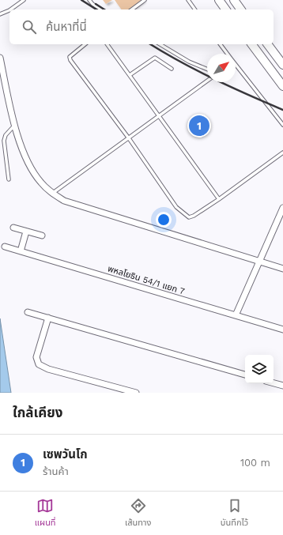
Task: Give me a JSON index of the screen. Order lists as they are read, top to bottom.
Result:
{
  "streets": {
    "street": ["พหลโยธิน 54/1 แยก 7"]
  },
  "north": "top right",
  "page": {
    "search": "ค้นหาที่นี่",
    "pins": "1",
    "heading": "ใกล้เคียง",
    "list": [
      {
        "mark": "1",
        "name": "เซพวันโก",
        "note": "ร้านค้า",
        "value": "100 m"
      }
    ],
    "nav": ["แผนที่", "เส้นทาง", "บันทึกไว้"]
  }
}
